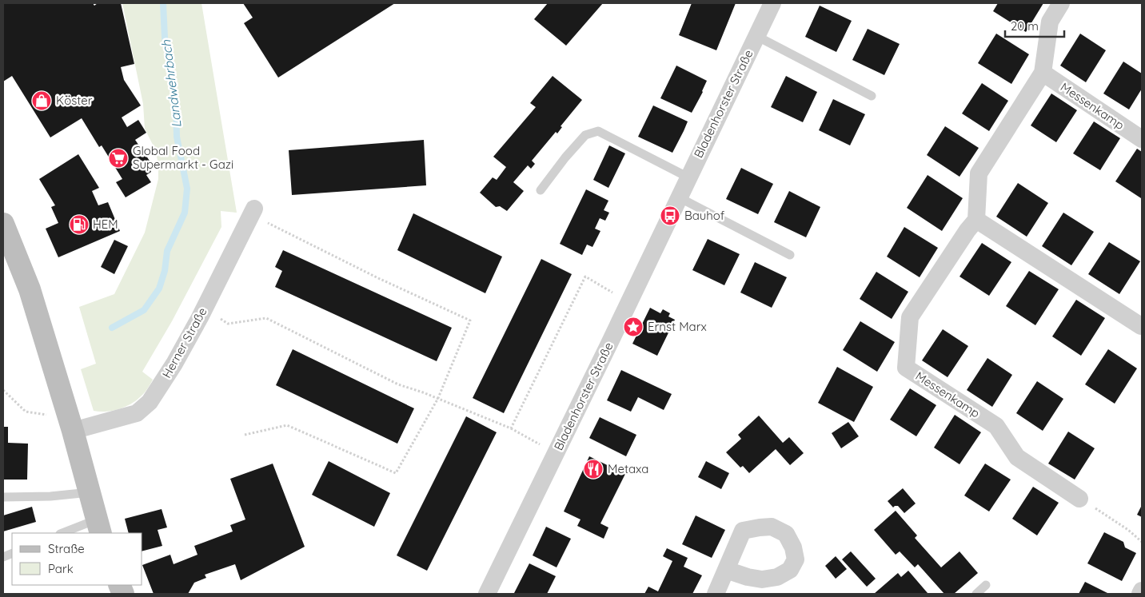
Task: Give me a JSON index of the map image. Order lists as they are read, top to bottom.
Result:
{
  "streets": {
    "street": ["Bladenhorster Straße", "Messenkamp", "Herner Straße"]
  },
  "water": ["Landwehrbach"],
  "places": {
    "shop": ["Köster"],
    "supermarket": ["Global Food Supermarkt - Gazi"],
    "bus stop": ["Bauhof"],
    "fuel station": ["HEM"],
    "place": ["Ernst Marx"],
    "restaurant": ["Metaxa"]
  },
  "legend": ["Straße", "Park"],
  "scale_bar": "20 m"
}
